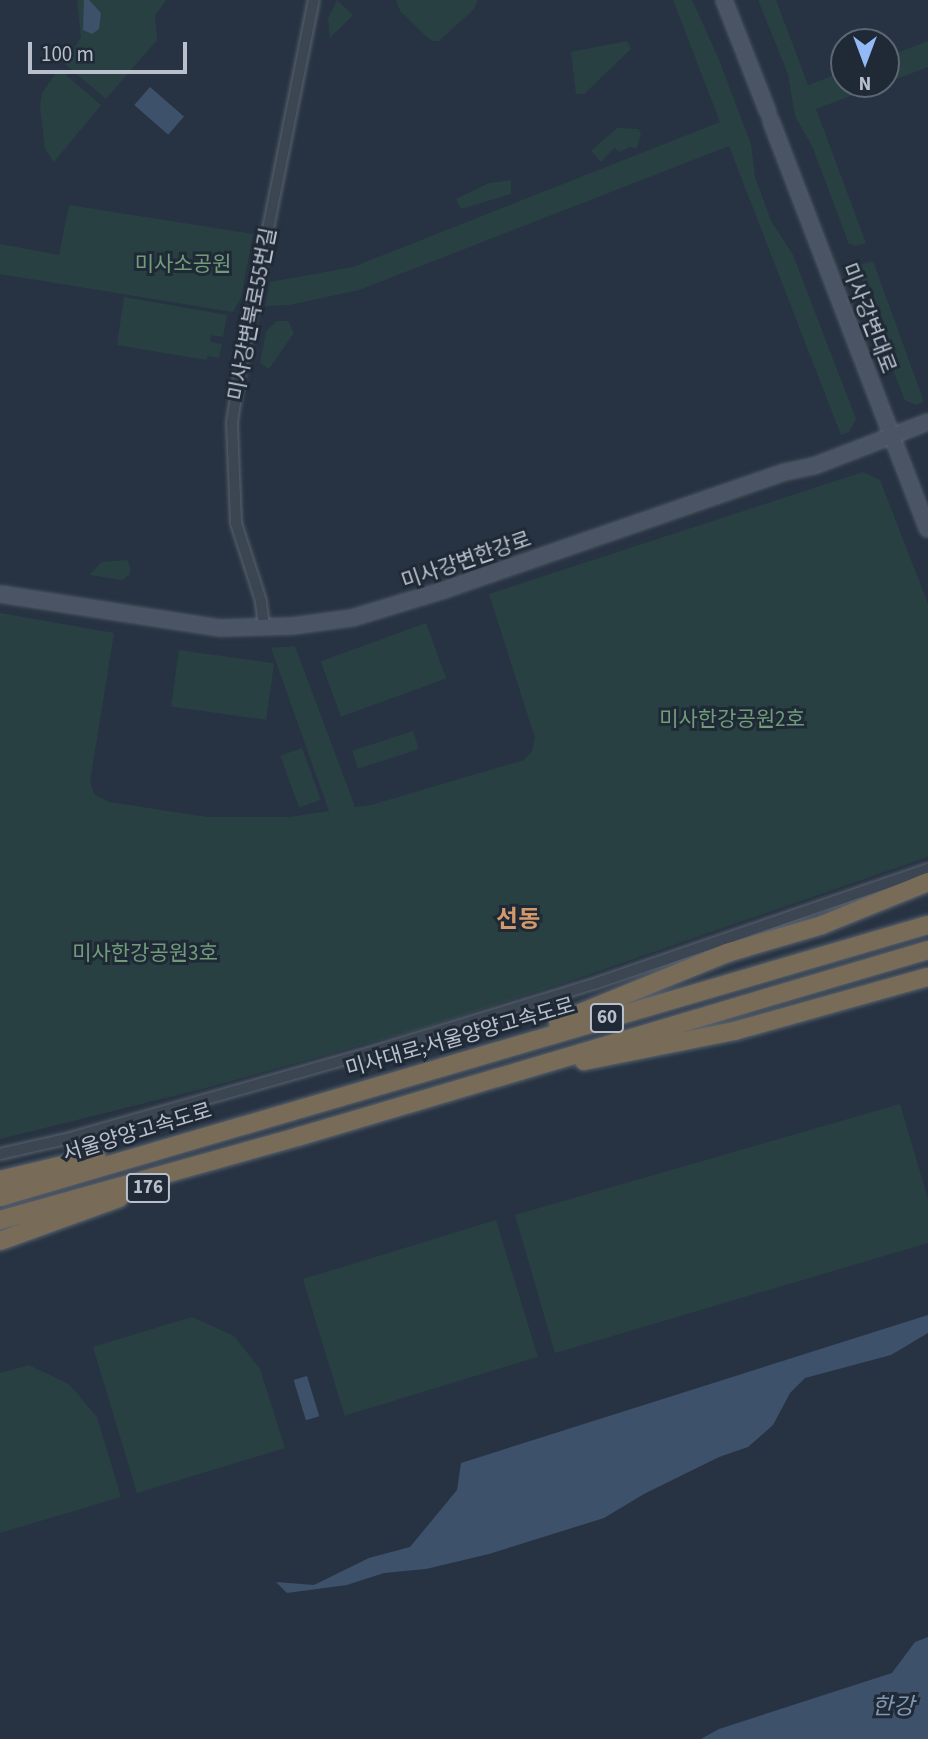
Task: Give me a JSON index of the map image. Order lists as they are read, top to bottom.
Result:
{
  "streets": {
    "highway": [
      "60",
      "미사대로;서울양양고속도로",
      "서울양양고속도로",
      "176"
    ],
    "street": ["미사강변북로55번길", "미사강변대로", "미사강변한강로"]
  },
  "crossings": [
    ["미사강변북로55번길", "미사강변한강로"],
    ["미사강변대로", "미사강변한강로"],
    ["60", "176"],
    ["미사대로;서울양양고속도로", "서울양양고속도로"],
    ["미사대로;서울양양고속도로", "176"],
    ["서울양양고속도로", "176"]
  ],
  "districts": ["선동"],
  "water": ["한강"],
  "parks": ["미사소공원", "미사한강공원2호", "미사한강공원3호"],
  "scale_bar": "100 m",
  "north": "bottom"
}
